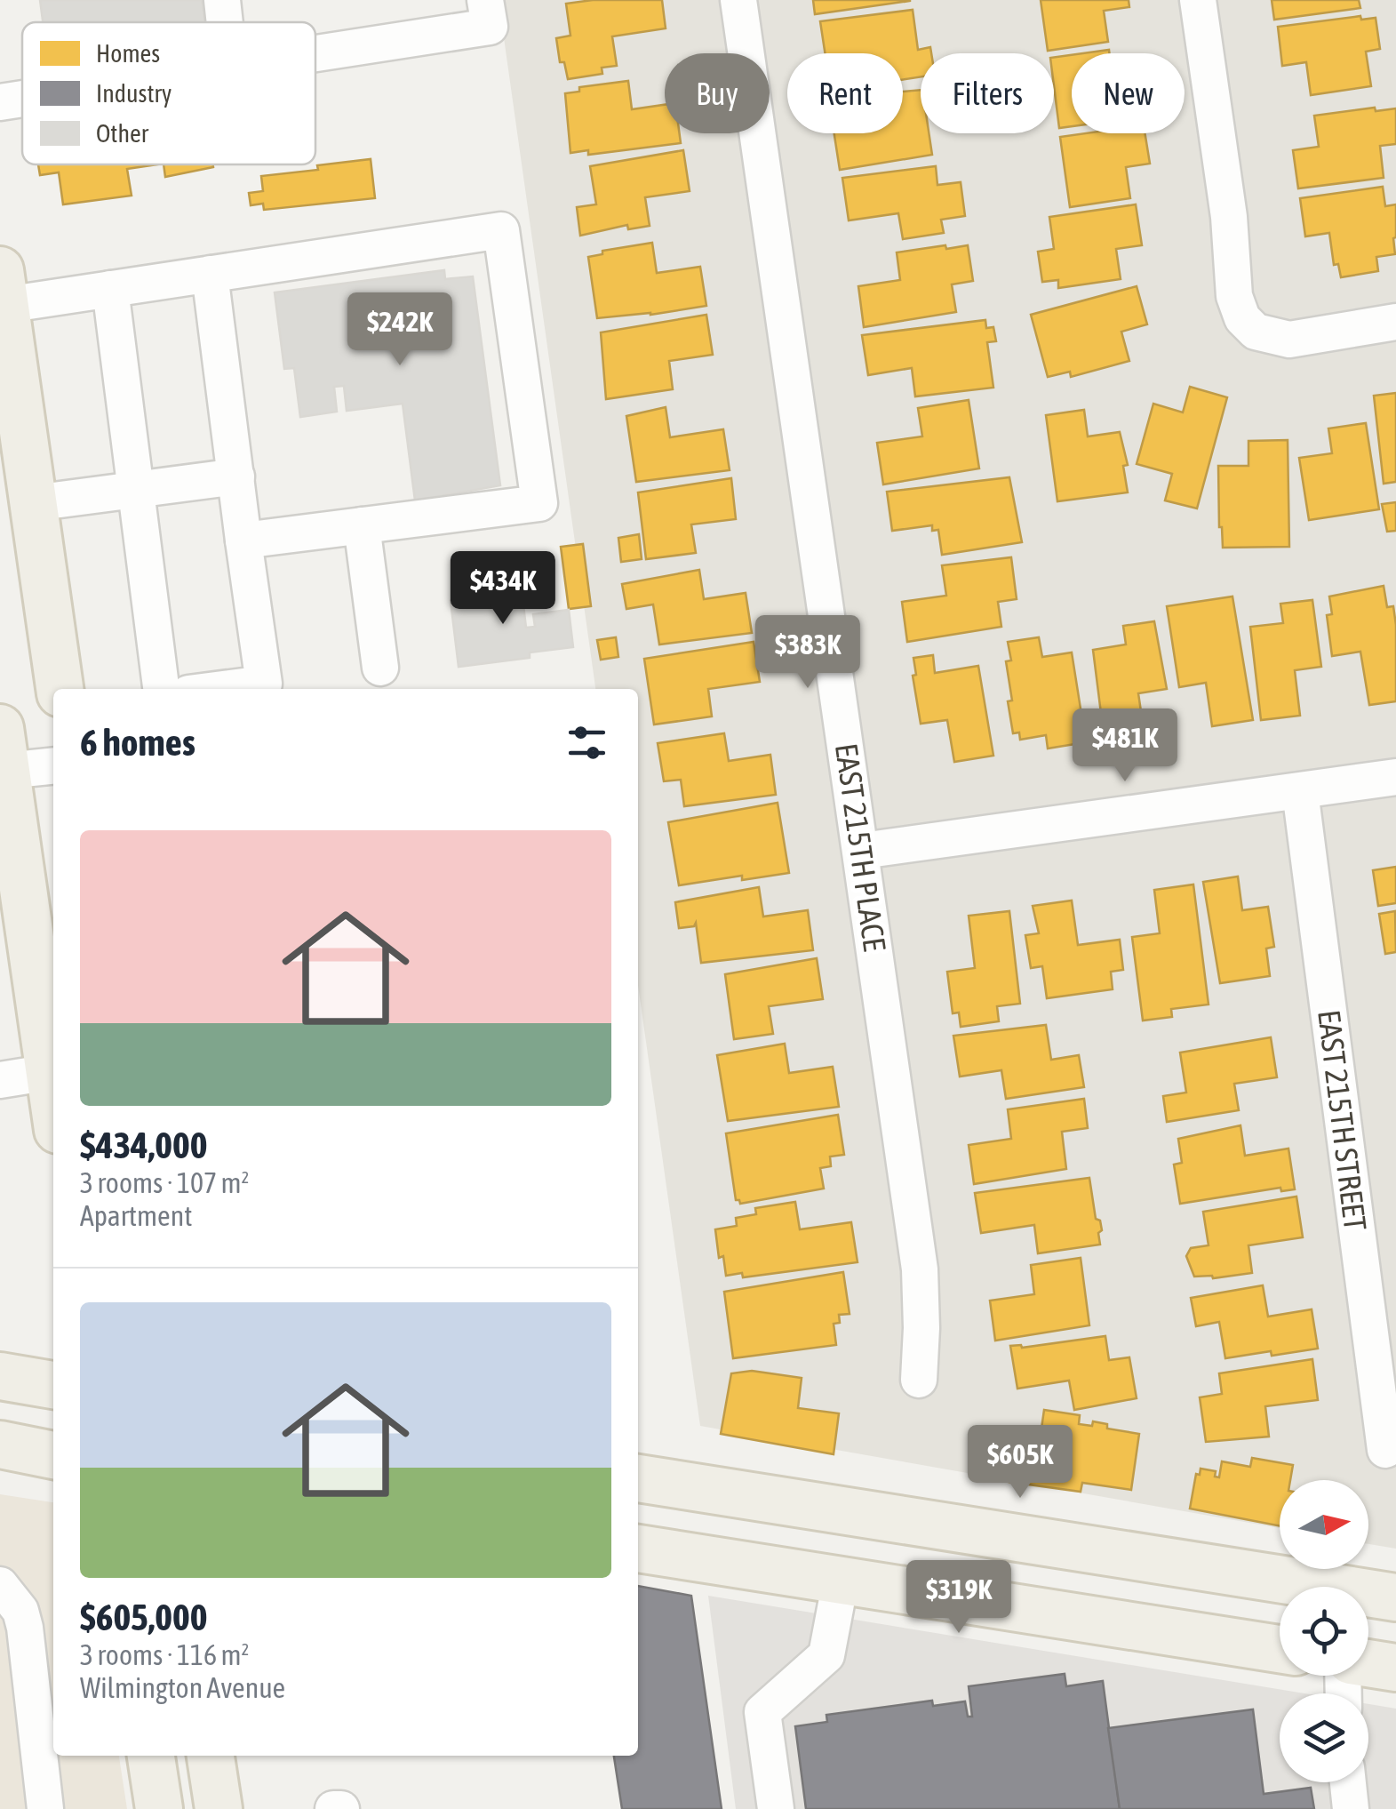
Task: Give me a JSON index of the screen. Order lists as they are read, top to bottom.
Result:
{
  "streets": {
    "street": ["EAST 215TH PLACE", "EAST 215TH STREET"]
  },
  "legend": ["Homes", "Industry", "Other"],
  "north": "right",
  "page": {
    "chip": [
      "Buy",
      "Rent",
      "Filters",
      "New"
    ],
    "price": [
      "$242K",
      "$434K",
      "$383K",
      "$481K",
      "$605K",
      "$319K"
    ],
    "heading": "6 homes",
    "list": [
      {
        "name": "$434,000",
        "note": "3 rooms · 107 m² · Apartment"
      },
      {
        "name": "$605,000",
        "note": "3 rooms · 116 m² · Wilmington Avenue"
      }
    ]
  }
}
